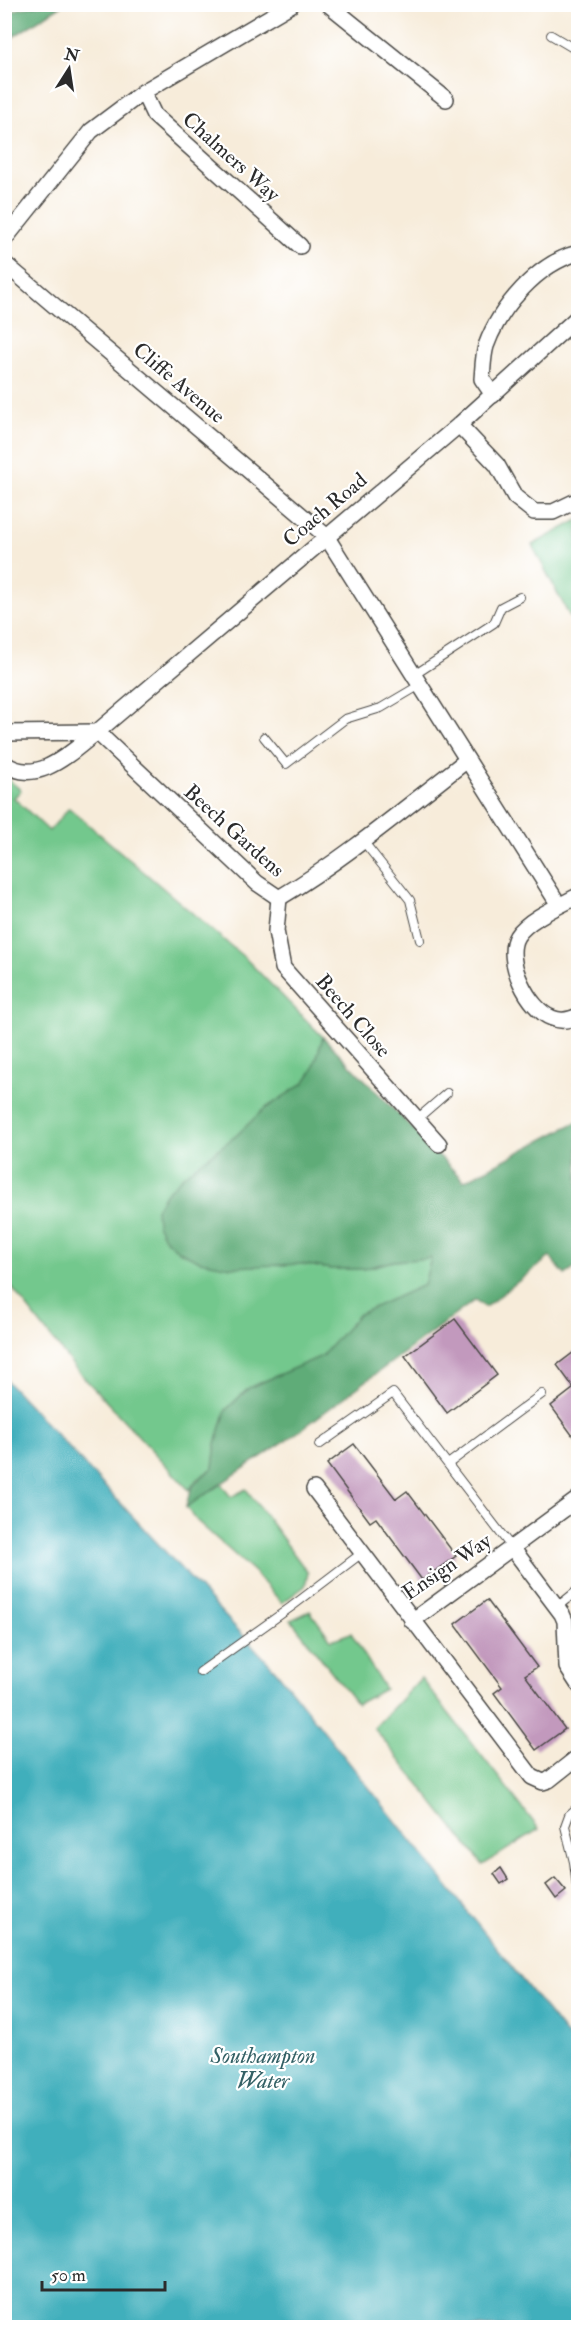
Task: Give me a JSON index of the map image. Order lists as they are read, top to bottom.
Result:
{
  "streets": {
    "street": [
      "Chalmers Way",
      "Cliffe Avenue",
      "Coach Road",
      "Beech Gardens",
      "Beech Close",
      "Ensign Way"
    ]
  },
  "crossings": [
    ["Cliffe Avenue", "Coach Road"],
    ["Coach Road", "Beech Gardens"],
    ["Beech Gardens", "Beech Close"]
  ],
  "water": ["Southampton Water"],
  "scale_bar": "50 m",
  "north": "top"
}
